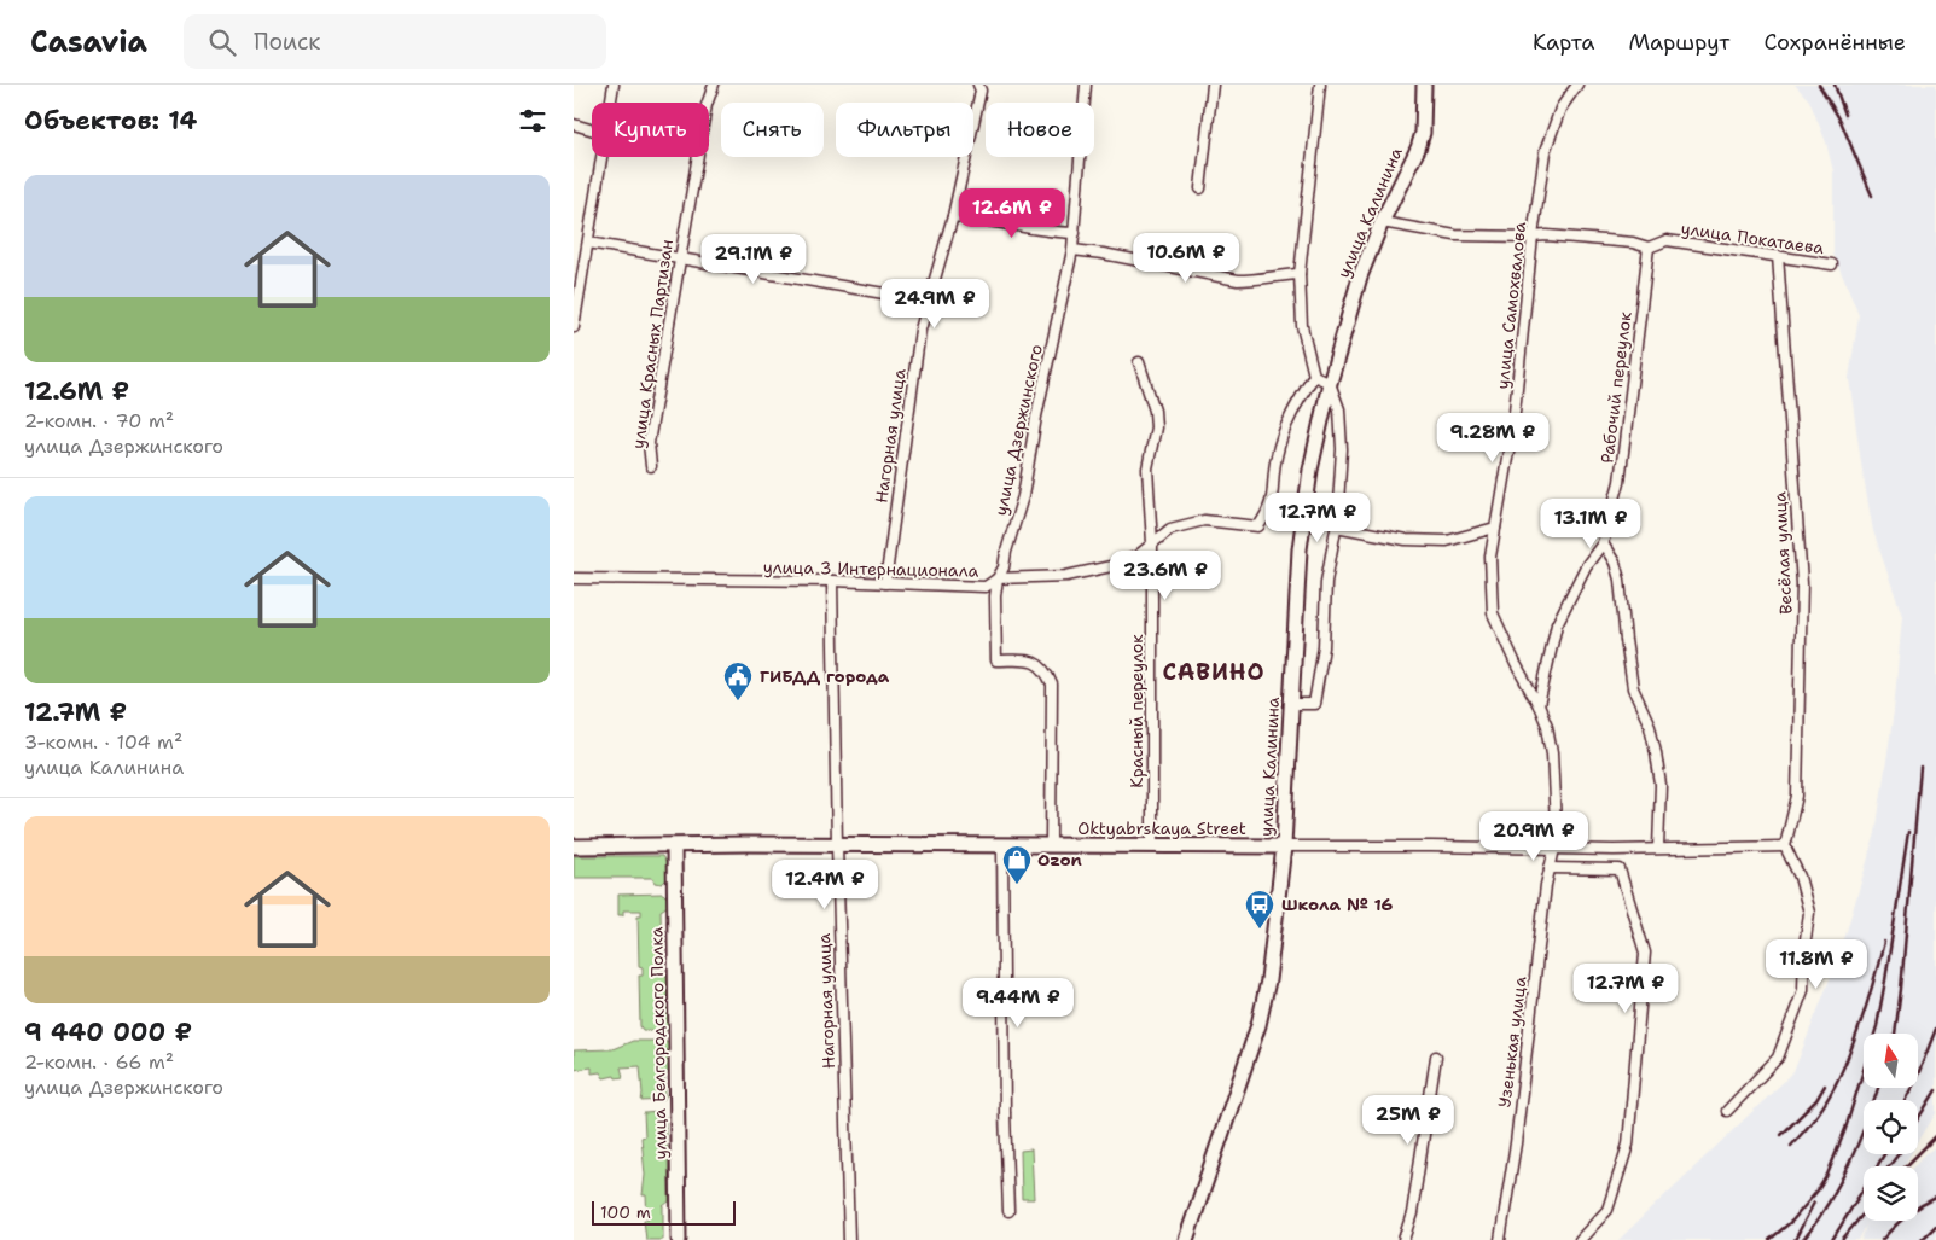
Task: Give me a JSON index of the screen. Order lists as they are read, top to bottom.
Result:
{
  "streets": {
    "main road": ["улица Калинина", "Oktyabrskaya Street", "улица Белгородского Полка"],
    "street": [
      "улица Покатаева",
      "улица Самохвалова",
      "улица Красных Партизан",
      "Рабочий переулок",
      "улица Дзержинского",
      "Нагорная улица",
      "Весёлая улица",
      "улица 3 Интернационала",
      "Красный переулок",
      "Узенькая улица"
    ]
  },
  "crossings": [
    ["улица Калинина", "улица Покатаева"],
    ["улица Калинина", "Oktyabrskaya Street"],
    ["улица Покатаева", "улица Самохвалова"],
    ["улица Покатаева", "Рабочий переулок"],
    ["улица Покатаева", "Весёлая улица"],
    ["улица Самохвалова", "Oktyabrskaya Street"],
    ["улица Самохвалова", "Узенькая улица"],
    ["улица Дзержинского", "улица 3 Интернационала"],
    ["улица Дзержинского", "Oktyabrskaya Street"],
    ["Нагорная улица", "улица 3 Интернационала"],
    ["Нагорная улица", "Oktyabrskaya Street"],
    ["Весёлая улица", "Oktyabrskaya Street"],
    ["улица 3 Интернационала", "Красный переулок"],
    ["Красный переулок", "Oktyabrskaya Street"],
    ["Oktyabrskaya Street", "Узенькая улица"],
    ["Oktyabrskaya Street", "улица Белгородского Полка"]
  ],
  "districts": ["САВИНО"],
  "places": {
    "public building": ["ГИБДД города"],
    "shop": ["Ozon"],
    "bus stop": ["Школа № 16"]
  },
  "scale_bar": "100 m",
  "north": "top",
  "page": {
    "header": "Casavia",
    "search": "Поиск",
    "nav": ["Карта", "Маршрут", "Сохранённые"],
    "heading": "Объектов: 14",
    "chip": [
      "Купить",
      "Снять",
      "Фильтры",
      "Новое"
    ],
    "list": [
      {
        "name": "12.6M ₽",
        "note": "2-комн. · 70 m² · улица Дзержинского"
      },
      {
        "name": "12.7M ₽",
        "note": "3-комн. · 104 m² · улица Калинина"
      },
      {
        "name": "9 440 000 ₽",
        "note": "2-комн. · 66 m² · улица Дзержинского"
      }
    ],
    "price": [
      "12.6M ₽",
      "10.6M ₽",
      "29.1M ₽",
      "24.9M ₽",
      "9.28M ₽",
      "12.7M ₽",
      "13.1M ₽",
      "23.6M ₽",
      "20.9M ₽",
      "12.4M ₽",
      "11.8M ₽",
      "12.7M ₽",
      "9.44M ₽",
      "25M ₽"
    ],
    "scale": "100 m"
  }
}
